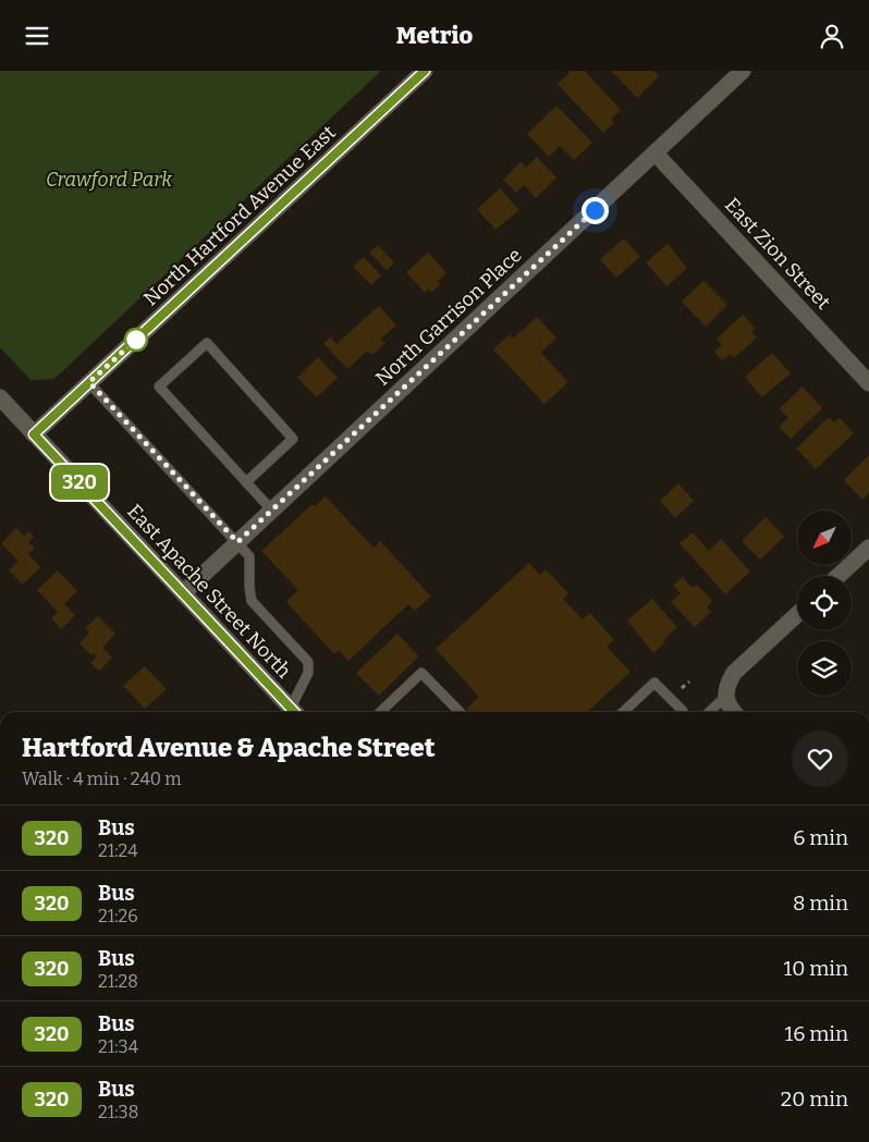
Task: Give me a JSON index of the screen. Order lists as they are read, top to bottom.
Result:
{
  "streets": {
    "street": [
      "North Hartford Avenue East",
      "East Zion Street",
      "North Garrison Place",
      "East Apache Street North"
    ]
  },
  "crossings": [
    ["North Hartford Avenue East", "East Apache Street North"],
    ["East Zion Street", "North Garrison Place"],
    ["North Garrison Place", "East Apache Street North"]
  ],
  "parks": ["Crawford Park"],
  "lines": ["bus line 320"],
  "north": "bottom left",
  "page": {
    "header": "Metrio",
    "on_map": "320",
    "heading": ["Hartford Avenue & Apache Street", "Walk · 4 min · 240 m"],
    "list": [
      {
        "mark": "320",
        "name": "Bus",
        "note": "21:24",
        "value": "6 min"
      },
      {
        "mark": "320",
        "name": "Bus",
        "note": "21:26",
        "value": "8 min"
      },
      {
        "mark": "320",
        "name": "Bus",
        "note": "21:28",
        "value": "10 min"
      },
      {
        "mark": "320",
        "name": "Bus",
        "note": "21:34",
        "value": "16 min"
      },
      {
        "mark": "320",
        "name": "Bus",
        "note": "21:38",
        "value": "20 min"
      }
    ]
  }
}
